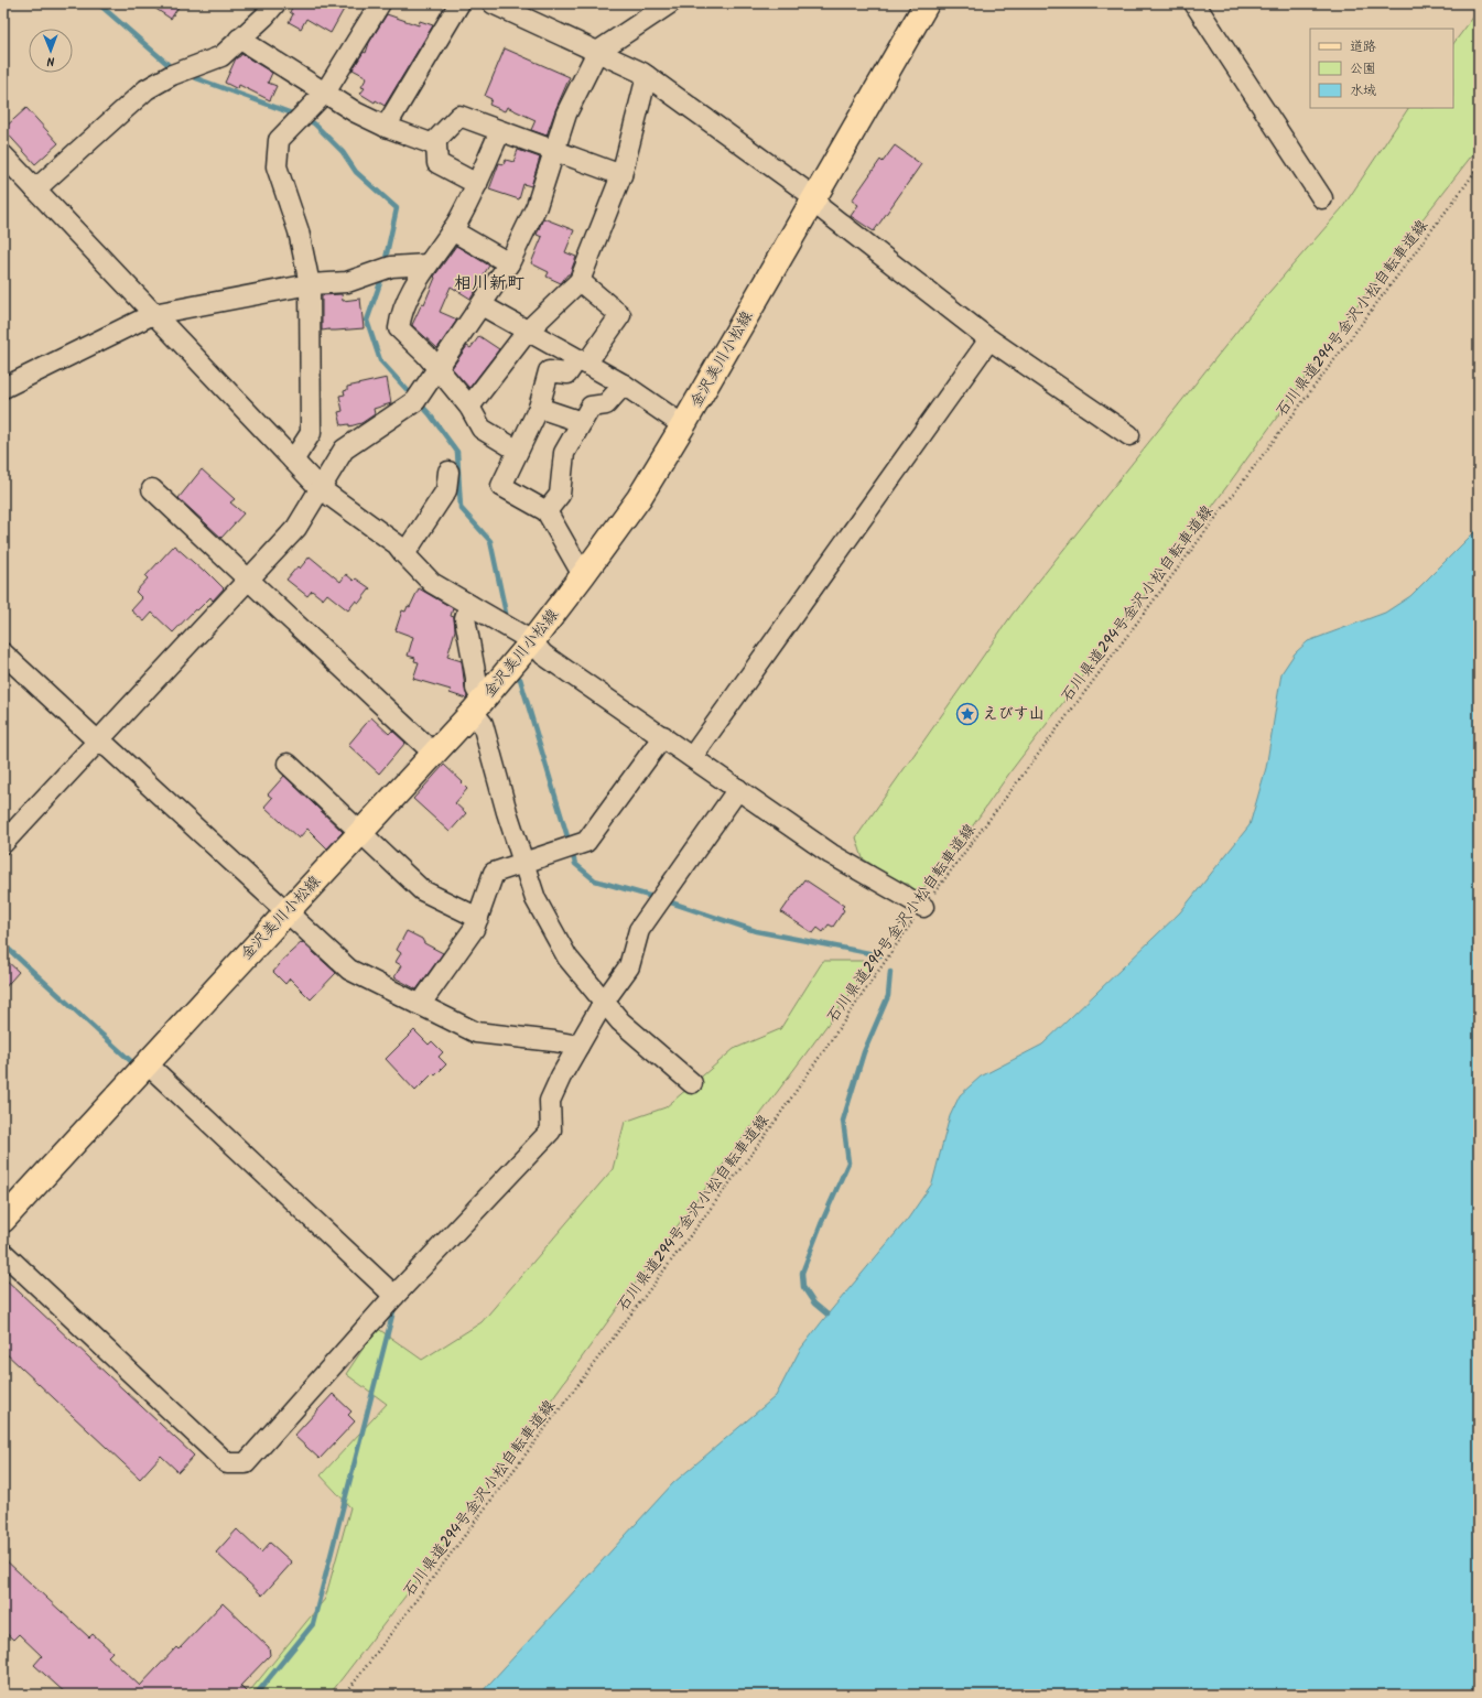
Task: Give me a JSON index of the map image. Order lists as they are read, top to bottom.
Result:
{
  "streets": {
    "main road": ["金沢美川小松線"],
    "path": ["石川県道294号金沢小松自転車道線"]
  },
  "districts": ["相川新町"],
  "places": {
    "place": ["えびす山"]
  },
  "legend": ["道路", "公園", "水域"],
  "north": "bottom"
}
